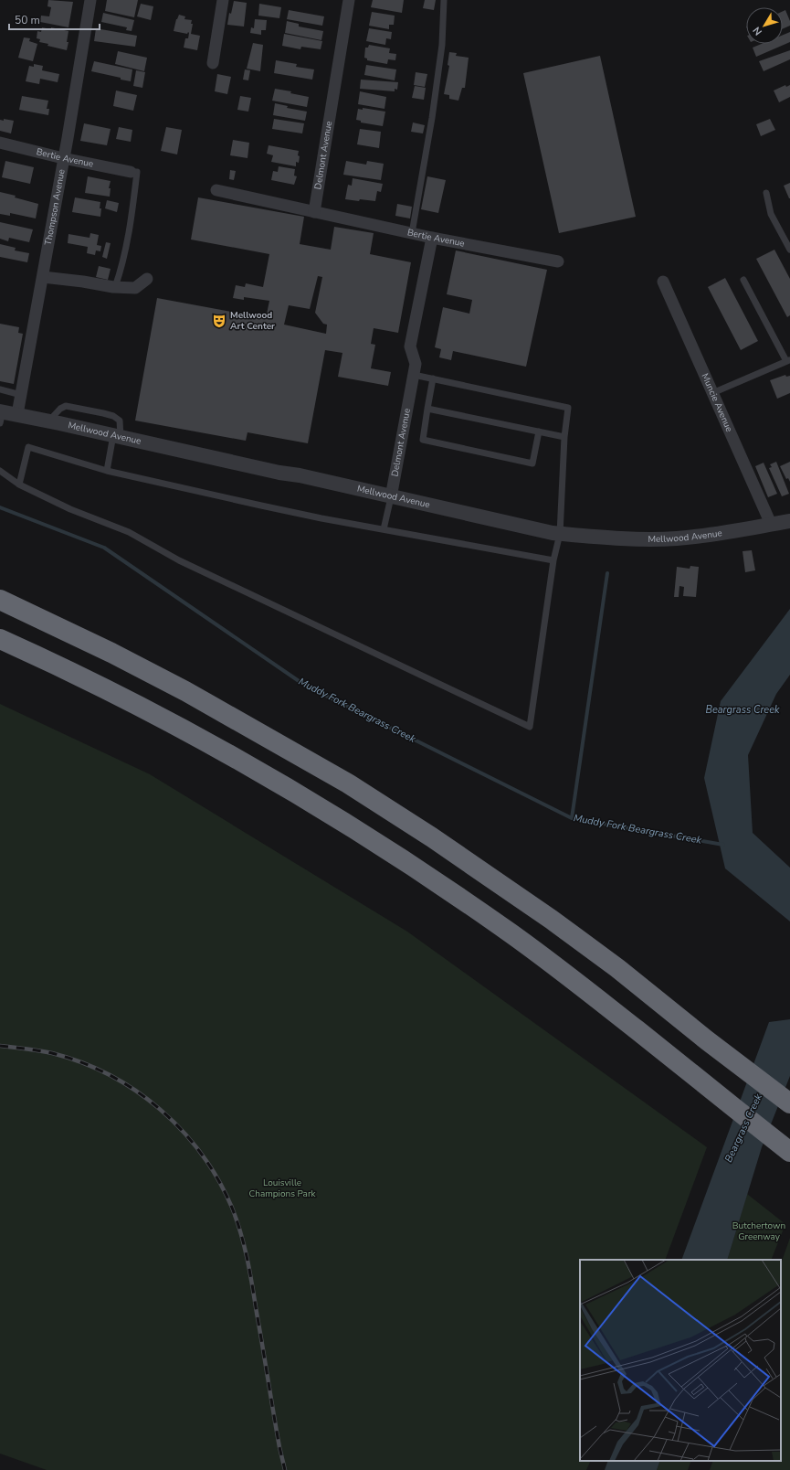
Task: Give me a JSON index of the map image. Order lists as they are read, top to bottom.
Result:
{
  "streets": {
    "street": [
      "Delmont Avenue",
      "Bertie Avenue",
      "Thompson Avenue",
      "Muncie Avenue",
      "Mellwood Avenue"
    ]
  },
  "crossings": [
    ["Delmont Avenue", "Bertie Avenue"],
    ["Delmont Avenue", "Mellwood Avenue"],
    ["Bertie Avenue", "Thompson Avenue"],
    ["Thompson Avenue", "Mellwood Avenue"],
    ["Muncie Avenue", "Mellwood Avenue"]
  ],
  "water": ["Beargrass Creek", "Muddy Fork Beargrass Creek"],
  "parks": ["Louisville Champions Park", "Butchertown Greenway"],
  "places": {
    "theatre": ["Mellwood Art Center"]
  },
  "scale_bar": "50 m",
  "north": "bottom left"
}
